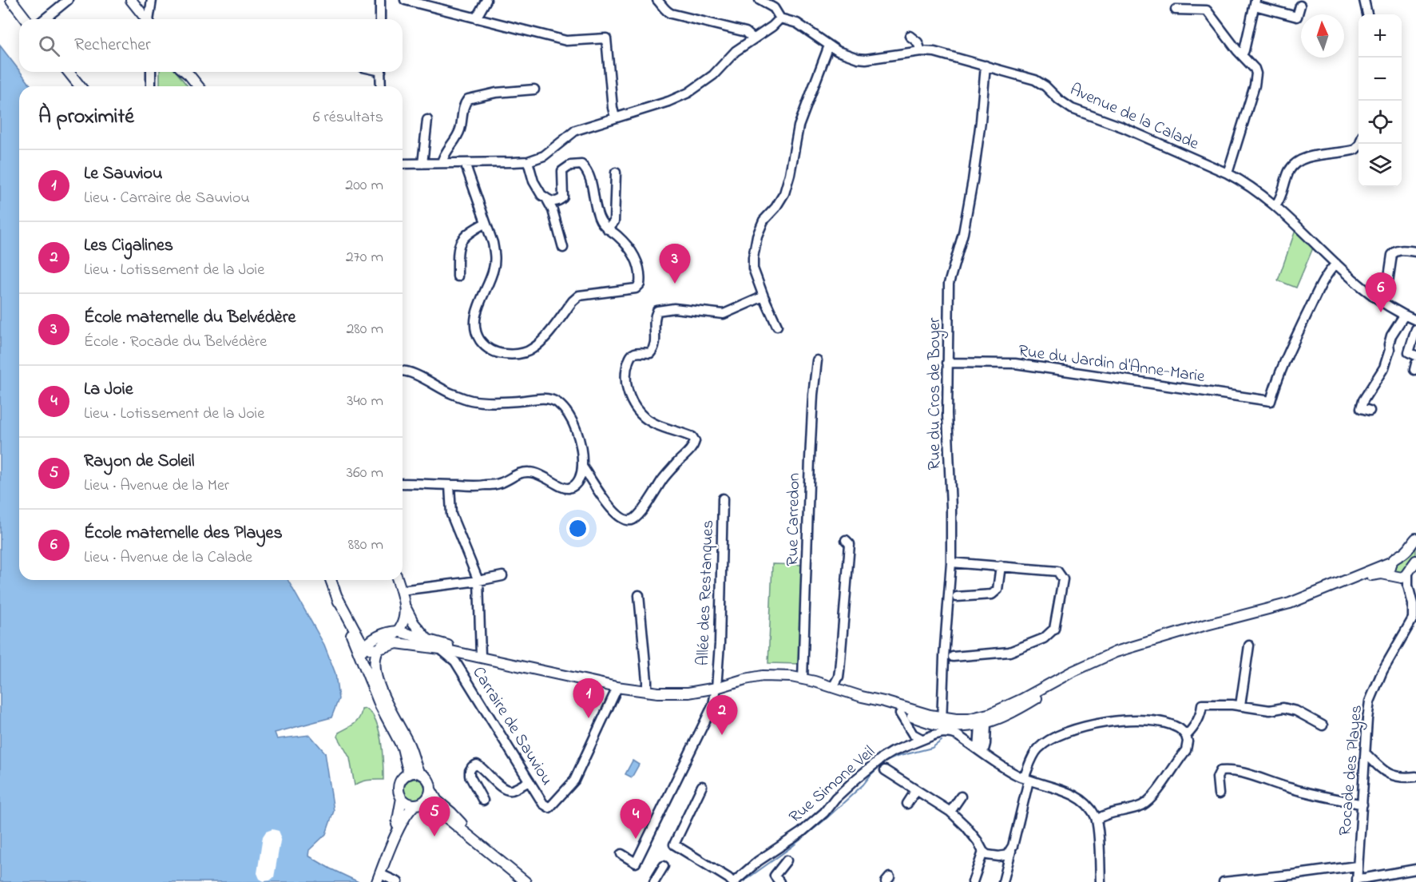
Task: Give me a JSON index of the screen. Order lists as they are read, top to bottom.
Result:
{
  "streets": {
    "street": [
      "Avenue de la Calade",
      "Rue du Jardin d'Anne-Marie",
      "Rue du Cros de Boyer",
      "Rue Carredon",
      "Allée des Restanques",
      "Carraire de Sauviou",
      "Rocade des Playes",
      "Rue Simone Veil"
    ]
  },
  "crossings": [
    ["Avenue de la Calade", "Rue du Jardin d'Anne-Marie"],
    ["Avenue de la Calade", "Rue du Cros de Boyer"],
    ["Rue du Jardin d'Anne-Marie", "Rue du Cros de Boyer"]
  ],
  "north": "top",
  "page": {
    "map_buttons": ["+", "−"],
    "search": "Rechercher",
    "heading": ["À proximité", "6 résultats"],
    "list": [
      {
        "mark": "1",
        "name": "Le Sauviou",
        "note": "Lieu · Carraire de Sauviou",
        "value": "200 m"
      },
      {
        "mark": "2",
        "name": "Les Cigalines",
        "note": "Lieu · Lotissement de la Joie",
        "value": "270 m"
      },
      {
        "mark": "3",
        "name": "École maternelle du Belvédère",
        "note": "École · Rocade du Belvédère",
        "value": "280 m"
      },
      {
        "mark": "4",
        "name": "La Joie",
        "note": "Lieu · Lotissement de la Joie",
        "value": "340 m"
      },
      {
        "mark": "5",
        "name": "Rayon de Soleil",
        "note": "Lieu · Avenue de la Mer",
        "value": "360 m"
      },
      {
        "mark": "6",
        "name": "École maternelle des Playes",
        "note": "Lieu · Avenue de la Calade",
        "value": "880 m"
      }
    ],
    "pins": [
      "3",
      "6",
      "1",
      "2",
      "5",
      "4"
    ]
  }
}
